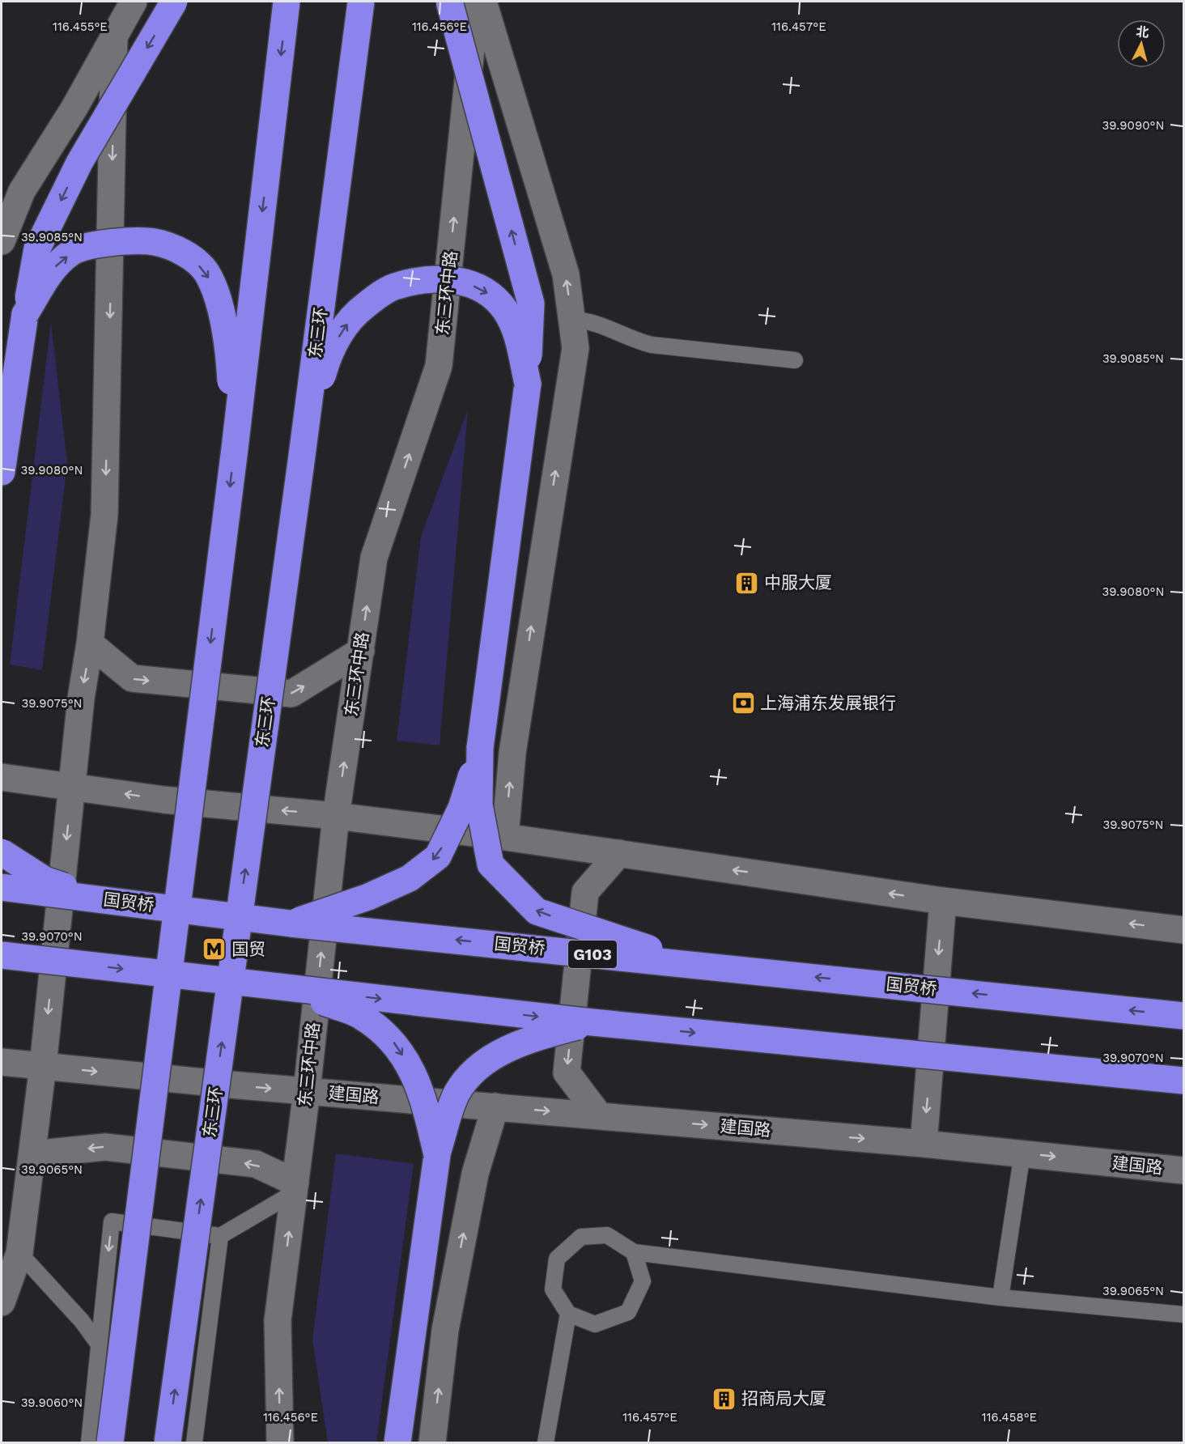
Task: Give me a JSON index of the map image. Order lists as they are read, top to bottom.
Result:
{
  "streets": {
    "highway": ["东三环", "国贸桥", "G103"],
    "street": ["东三环中路", "建国路"]
  },
  "crossings": [
    ["东三环中路", "建国路"]
  ],
  "places": {
    "building": ["中服大厦", "招商局大厦"],
    "bank": ["上海浦东发展银行"],
    "metro station": ["国贸"]
  },
  "north": "top",
  "coordinates": [
    "116.455°E",
    "116.456°E",
    "116.457°E",
    "39.9090°N",
    "39.9085°N",
    "39.9080°N",
    "39.9075°N",
    "39.9070°N",
    "39.9065°N",
    "39.9060°N",
    "116.458°E"
  ]
}
